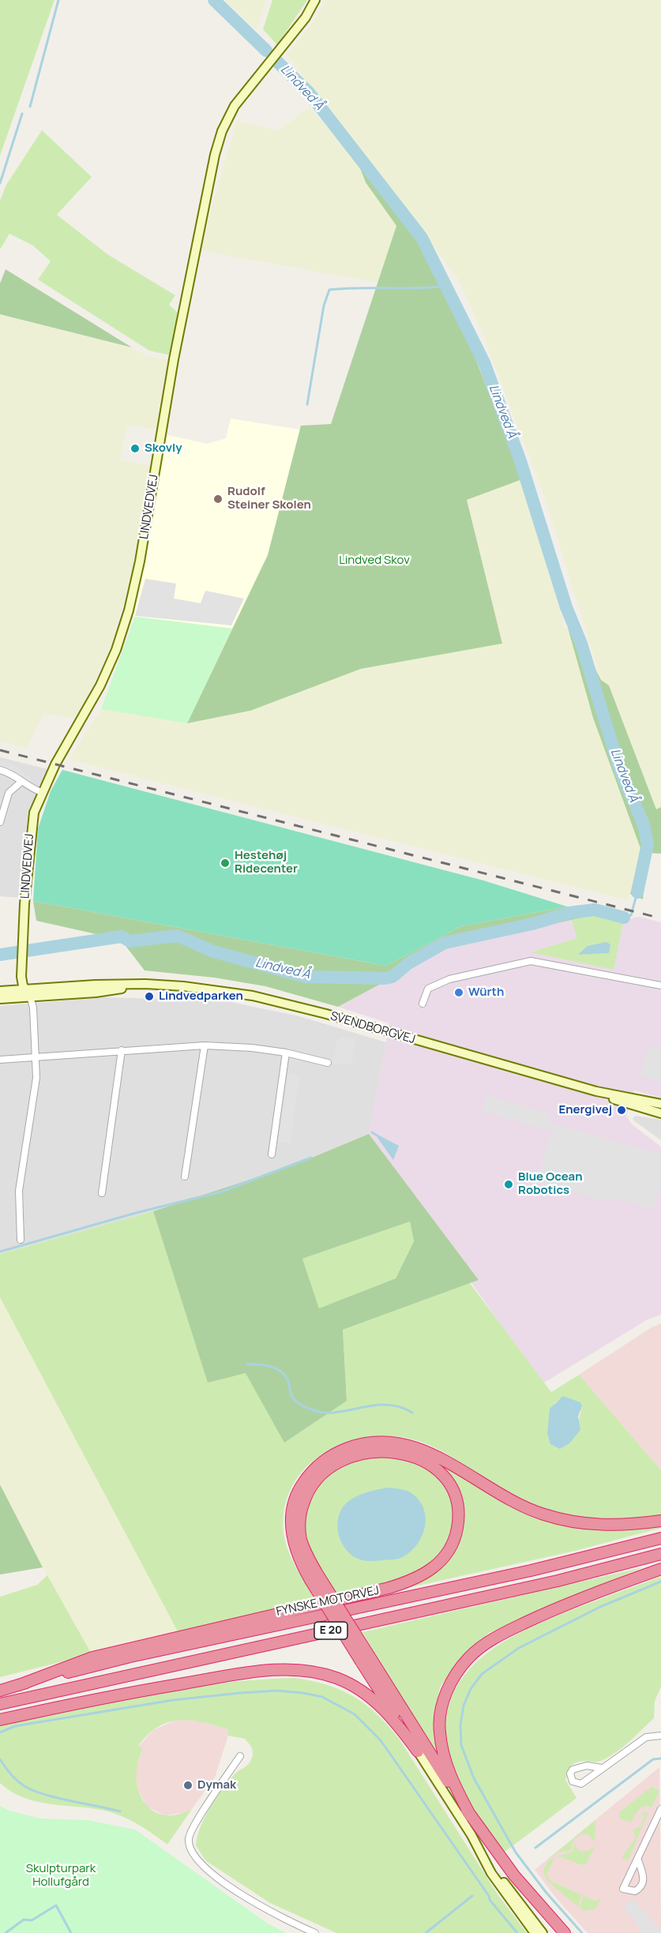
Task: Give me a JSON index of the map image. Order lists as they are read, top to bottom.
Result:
{
  "streets": {
    "highway": ["FYNSKE MOTORVEJ", "E 20"],
    "street": ["LINDVEDVEJ", "SVENDBORGVEJ"]
  },
  "crossings": [
    ["LINDVEDVEJ", "SVENDBORGVEJ"]
  ],
  "water": ["Lindved Å"],
  "parks": ["Lindved Skov", "Skulpturpark Hollufgård"],
  "places": [
    "Skovly",
    "Rudolf Steiner Skolen",
    "Hestehøj Ridecenter",
    "Würth",
    "Lindvedparken",
    "Energivej",
    "Blue Ocean Robotics",
    "Dymak"
  ]
}
